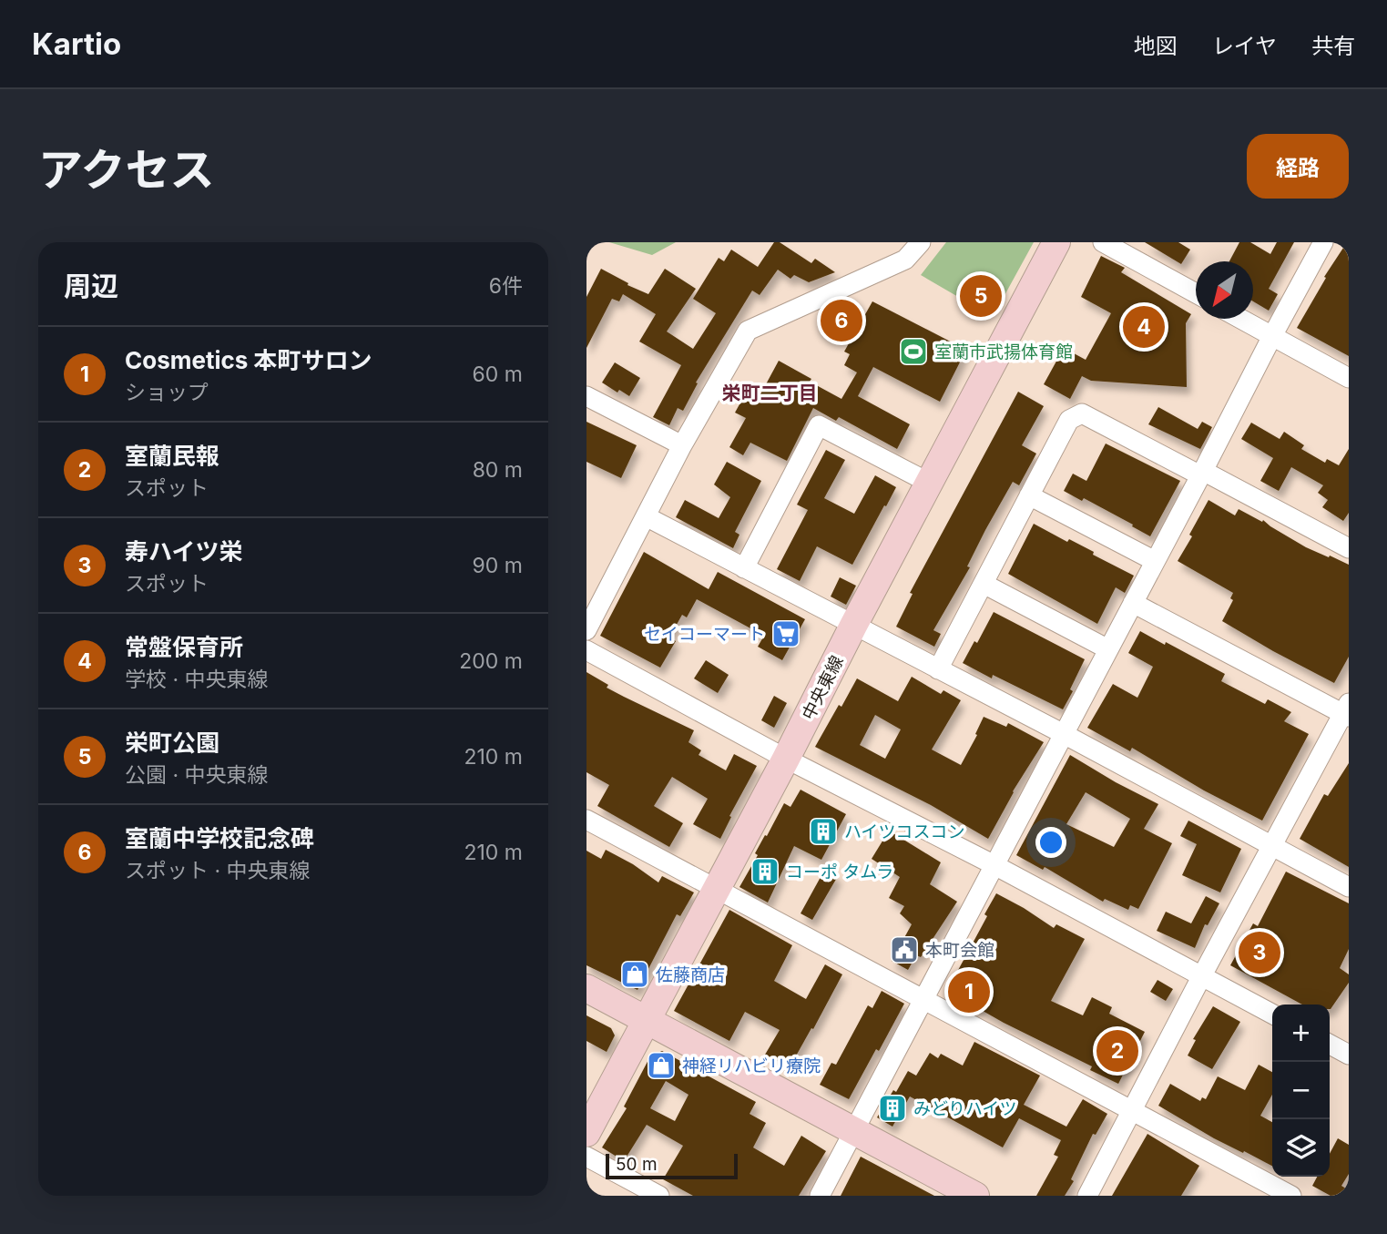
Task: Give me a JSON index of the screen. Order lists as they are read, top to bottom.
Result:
{
  "streets": {
    "main road": ["中央東線"]
  },
  "districts": ["栄町二丁目"],
  "places": {
    "sports": ["室蘭市武揚体育館"],
    "supermarket": ["セイコーマート"],
    "building": ["ハイツコスコン", "コーポ タムラ", "みどりハイツ"],
    "public building": ["本町会館"],
    "shop": ["佐藤商店", "神経リハビリ療院"]
  },
  "scale_bar": "50 m",
  "north": "bottom left",
  "page": {
    "header": "Kartio",
    "nav": ["地図", "レイヤ", "共有"],
    "title": "アクセス",
    "buttons": "経路",
    "heading": ["周辺", "6件"],
    "pins": [
      "5",
      "6",
      "4",
      "3",
      "1",
      "2"
    ],
    "list": [
      {
        "mark": "1",
        "name": "Cosmetics 本町サロン",
        "note": "ショップ",
        "value": "60 m"
      },
      {
        "mark": "2",
        "name": "室蘭民報",
        "note": "スポット",
        "value": "80 m"
      },
      {
        "mark": "3",
        "name": "寿ハイツ栄",
        "note": "スポット",
        "value": "90 m"
      },
      {
        "mark": "4",
        "name": "常盤保育所",
        "note": "学校 · 中央東線",
        "value": "200 m"
      },
      {
        "mark": "5",
        "name": "栄町公園",
        "note": "公園 · 中央東線",
        "value": "210 m"
      },
      {
        "mark": "6",
        "name": "室蘭中学校記念碑",
        "note": "スポット · 中央東線",
        "value": "210 m"
      }
    ],
    "map_buttons": ["+", "−"],
    "scale": "50 m"
  }
}
